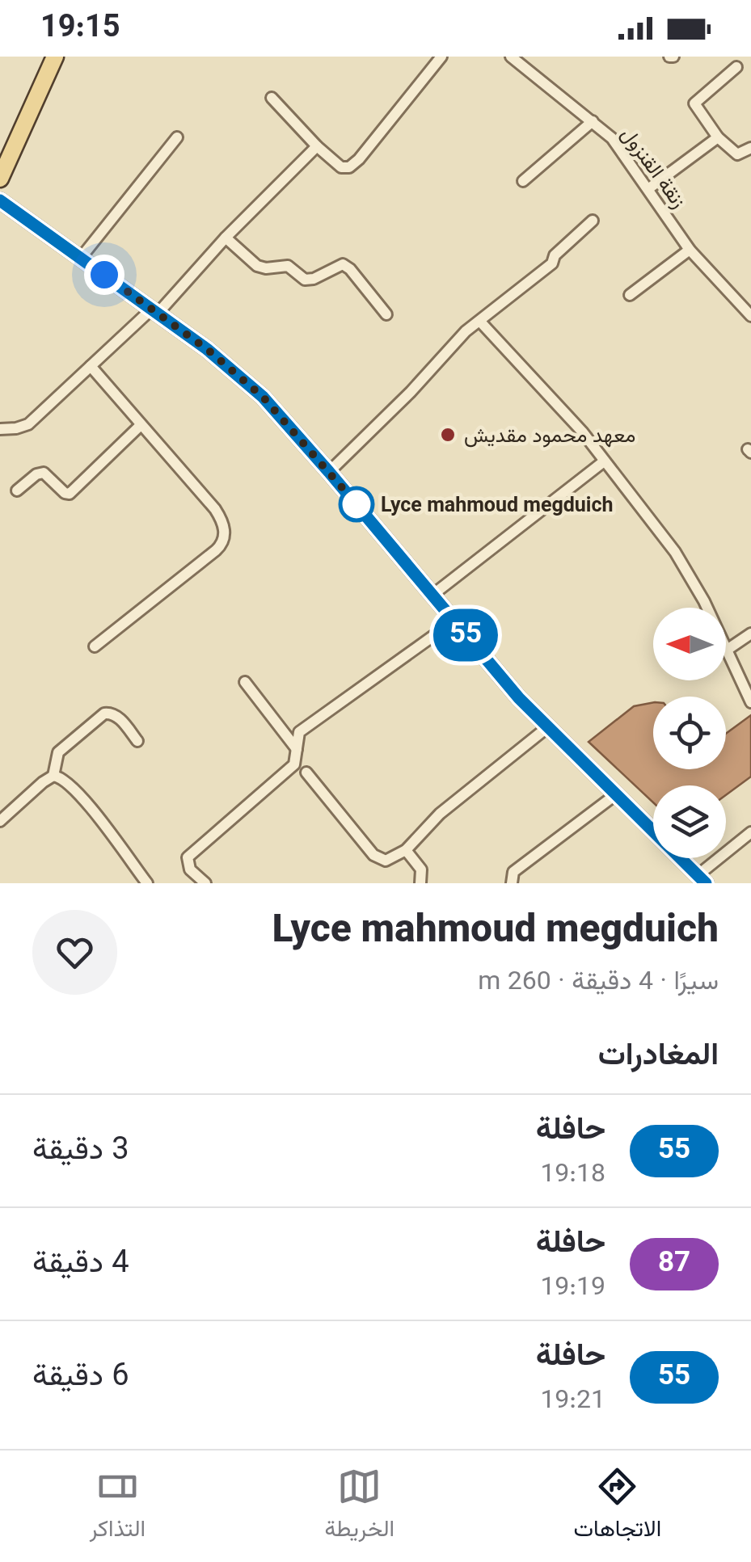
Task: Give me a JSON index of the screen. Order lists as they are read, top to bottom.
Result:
{
  "streets": {
    "street": ["زنقة القنزول"]
  },
  "places": ["معهد محمود مقديش", "Lyce mahmoud megduich"],
  "lines": ["bus line 55"],
  "north": "left",
  "page": {
    "status": "19:15",
    "on_map": "55",
    "heading": [
      ["Lyce mahmoud megduich", "سيرًا · 4 دقيقة · 260 m"],
      "المغادرات"
    ],
    "list": [
      {
        "mark": "55",
        "name": "حافلة",
        "note": "19:18",
        "value": "3 دقيقة"
      },
      {
        "mark": "87",
        "name": "حافلة",
        "note": "19:19",
        "value": "4 دقيقة"
      },
      {
        "mark": "55",
        "name": "حافلة",
        "note": "19:21",
        "value": "6 دقيقة"
      }
    ],
    "tabs": ["الاتجاهات", "الخريطة", "التذاكر"]
  }
}
